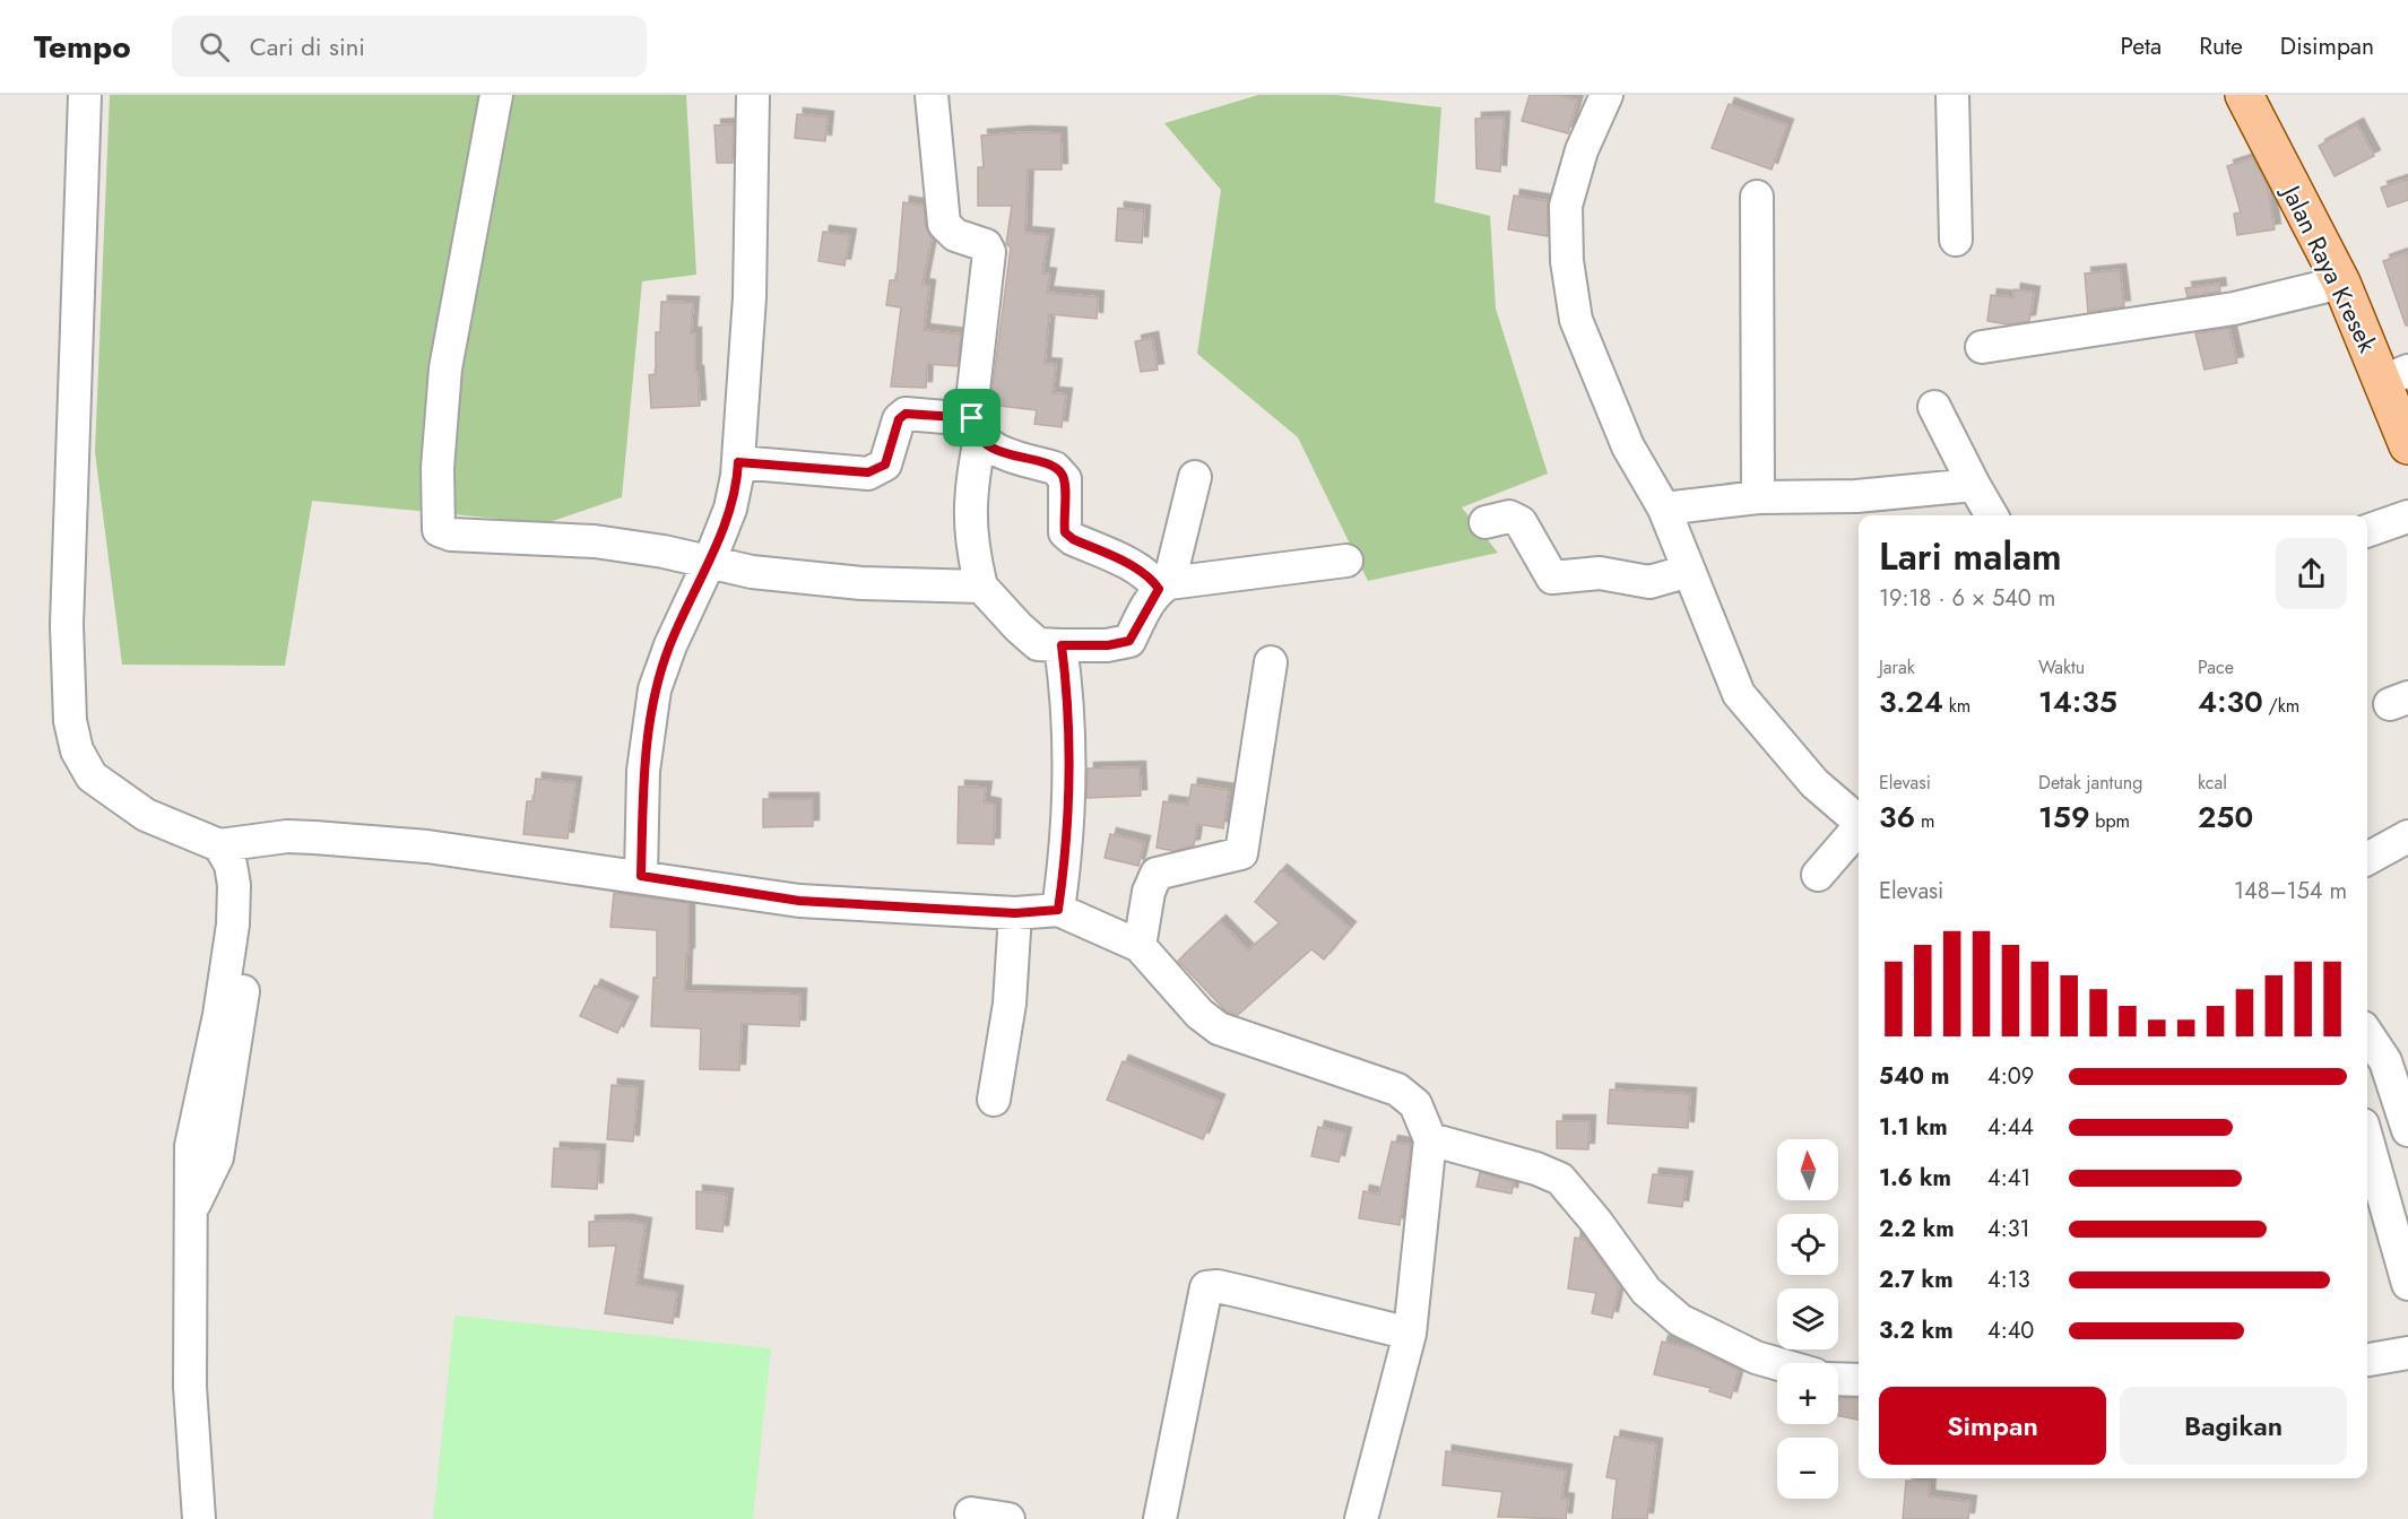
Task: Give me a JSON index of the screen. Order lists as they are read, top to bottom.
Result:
{
  "streets": {
    "main road": ["Jalan Raya Kresek"]
  },
  "north": "top",
  "page": {
    "header": "Tempo",
    "search": "Cari di sini",
    "nav": ["Peta", "Rute", "Disimpan"],
    "heading": ["Lari malam", "19:18 · 6 × 540 m"],
    "stats": [
      ["Jarak", "3.24 km"],
      ["Waktu", "14:35"],
      ["Pace", "4:30 /km"],
      ["Elevasi", "36 m"],
      ["Detak jantung", "159 bpm"],
      ["kcal", "250"]
    ],
    "chart": ["Elevasi", "148–154 m"],
    "list": [
      {
        "name": "540 m",
        "note": "4:09"
      },
      {
        "name": "1.1 km",
        "note": "4:44"
      },
      {
        "name": "1.6 km",
        "note": "4:41"
      },
      {
        "name": "2.2 km",
        "note": "4:31"
      },
      {
        "name": "2.7 km",
        "note": "4:13"
      },
      {
        "name": "3.2 km",
        "note": "4:40"
      }
    ],
    "map_buttons": ["+", "−"],
    "buttons": ["Simpan", "Bagikan"]
  }
}
